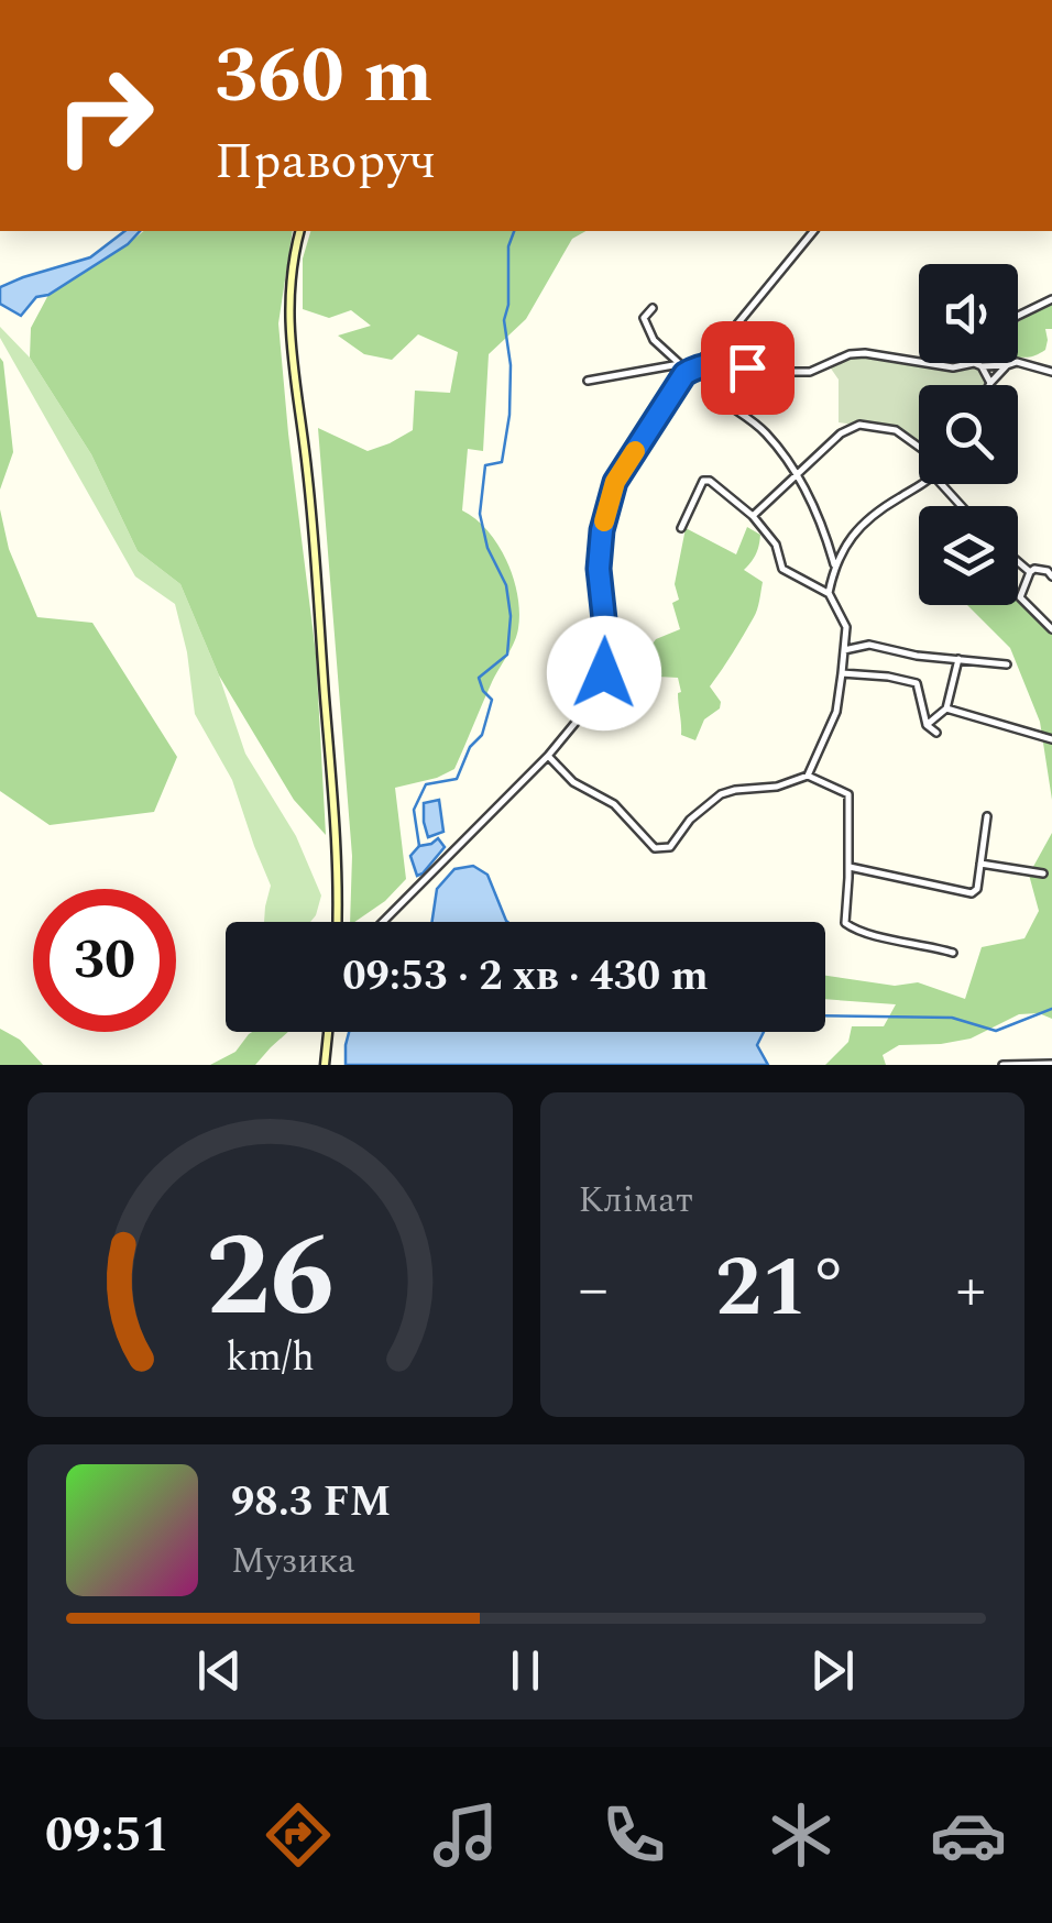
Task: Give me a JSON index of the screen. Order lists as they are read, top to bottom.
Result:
{
  "page": {
    "turn": ["360 m", "Праворуч"],
    "limit": "30",
    "trip": "09:53 · 2 хв · 430 m",
    "tile": "Клімат",
    "heat": ["−", "21°", "+"],
    "song": ["98.3 FM", "Музика"],
    "tabs": "09:51",
    "gauge": ["26", "km/h"]
  }
}
